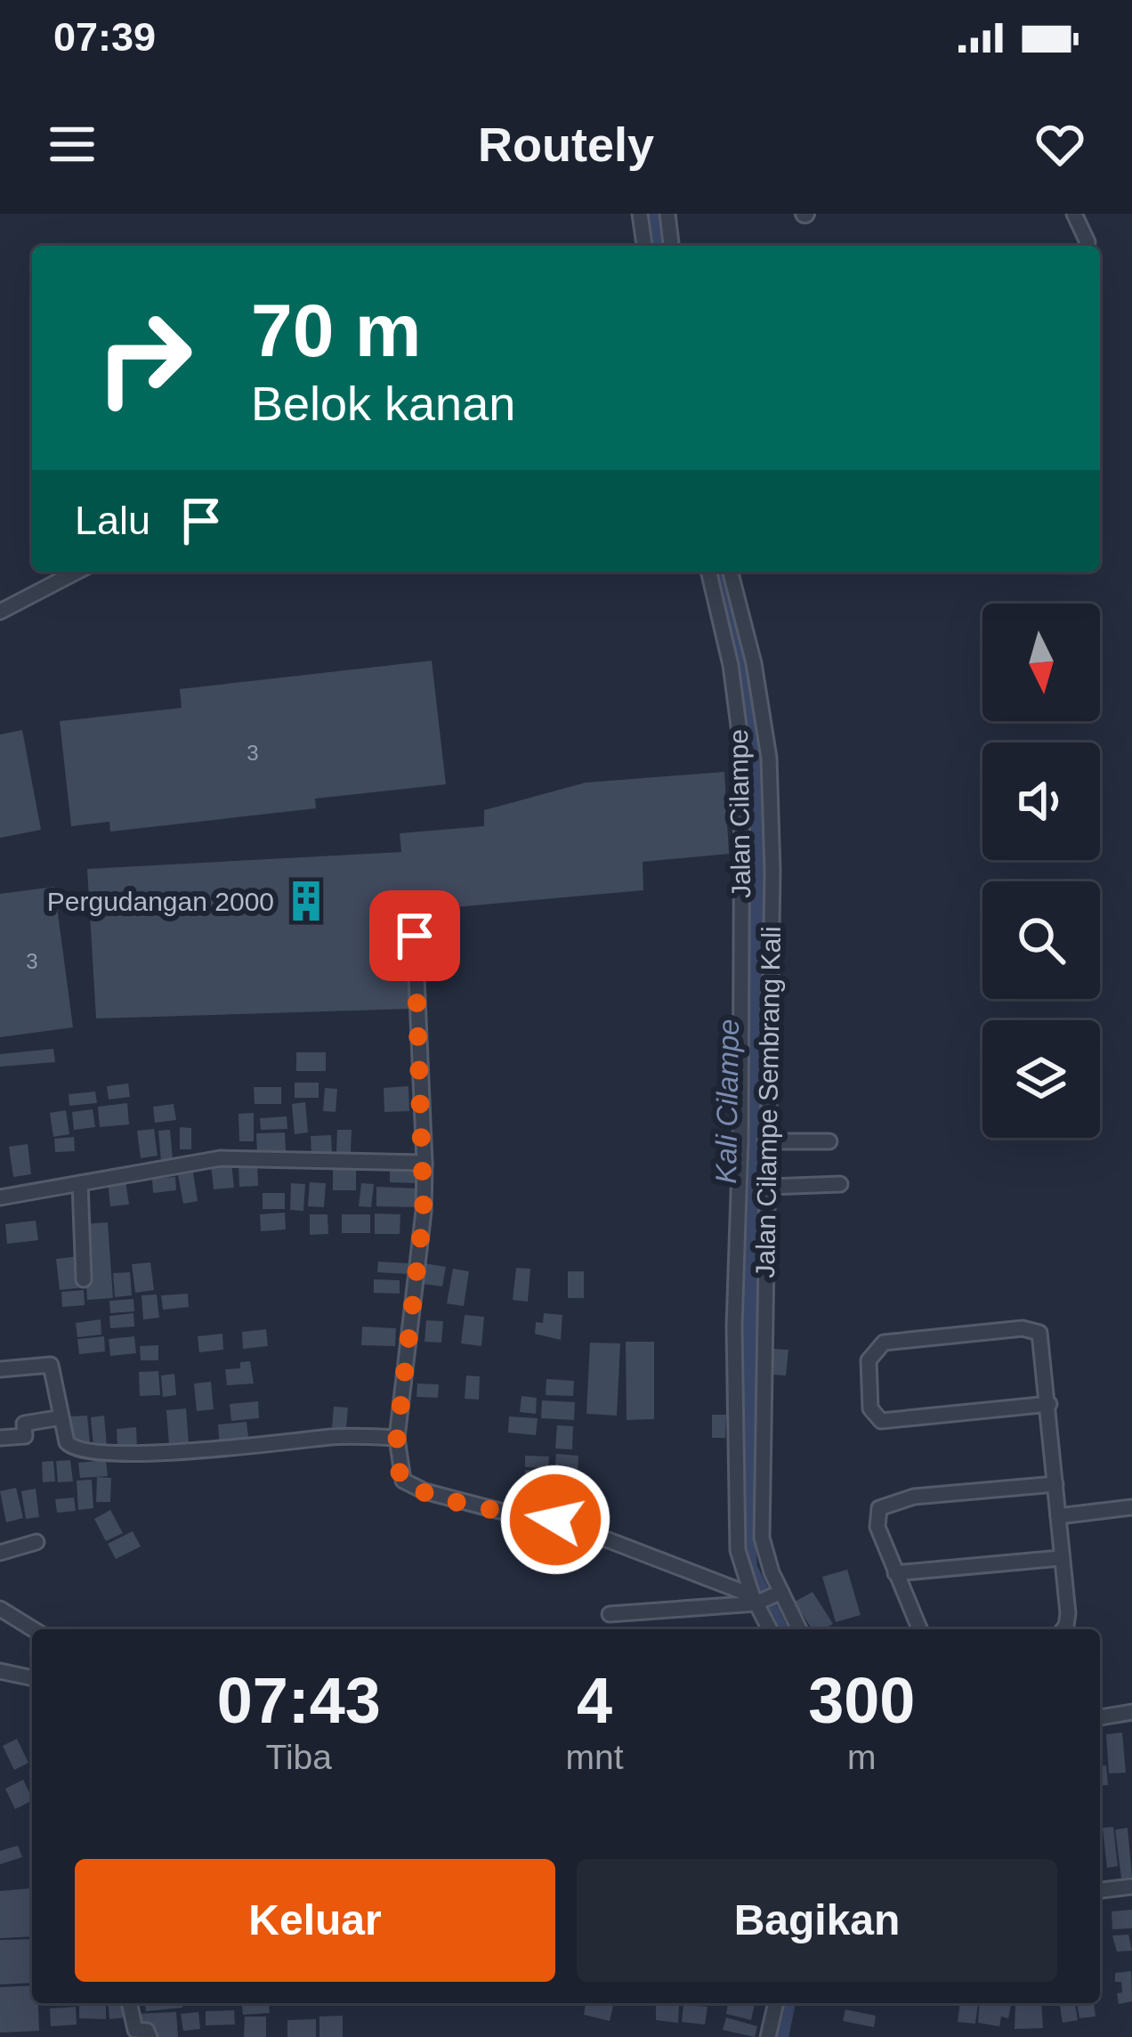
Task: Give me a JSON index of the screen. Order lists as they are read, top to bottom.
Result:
{
  "streets": {
    "street": ["Jalan Cilampe", "Jalan Cilampe Sembrang Kali"]
  },
  "water": ["Kali Cilampe"],
  "places": {
    "building": ["Pergudangan 2000"]
  },
  "house_numbers": ["3", "3"],
  "north": "bottom",
  "page": {
    "status": "07:39",
    "header": "Routely",
    "turn": ["70 m", "Belok kanan"],
    "then": "Lalu",
    "eta": [
      "07:43",
      "Tiba",
      "4",
      "mnt",
      "300",
      "m"
    ],
    "buttons": ["Keluar", "Bagikan"]
  }
}
